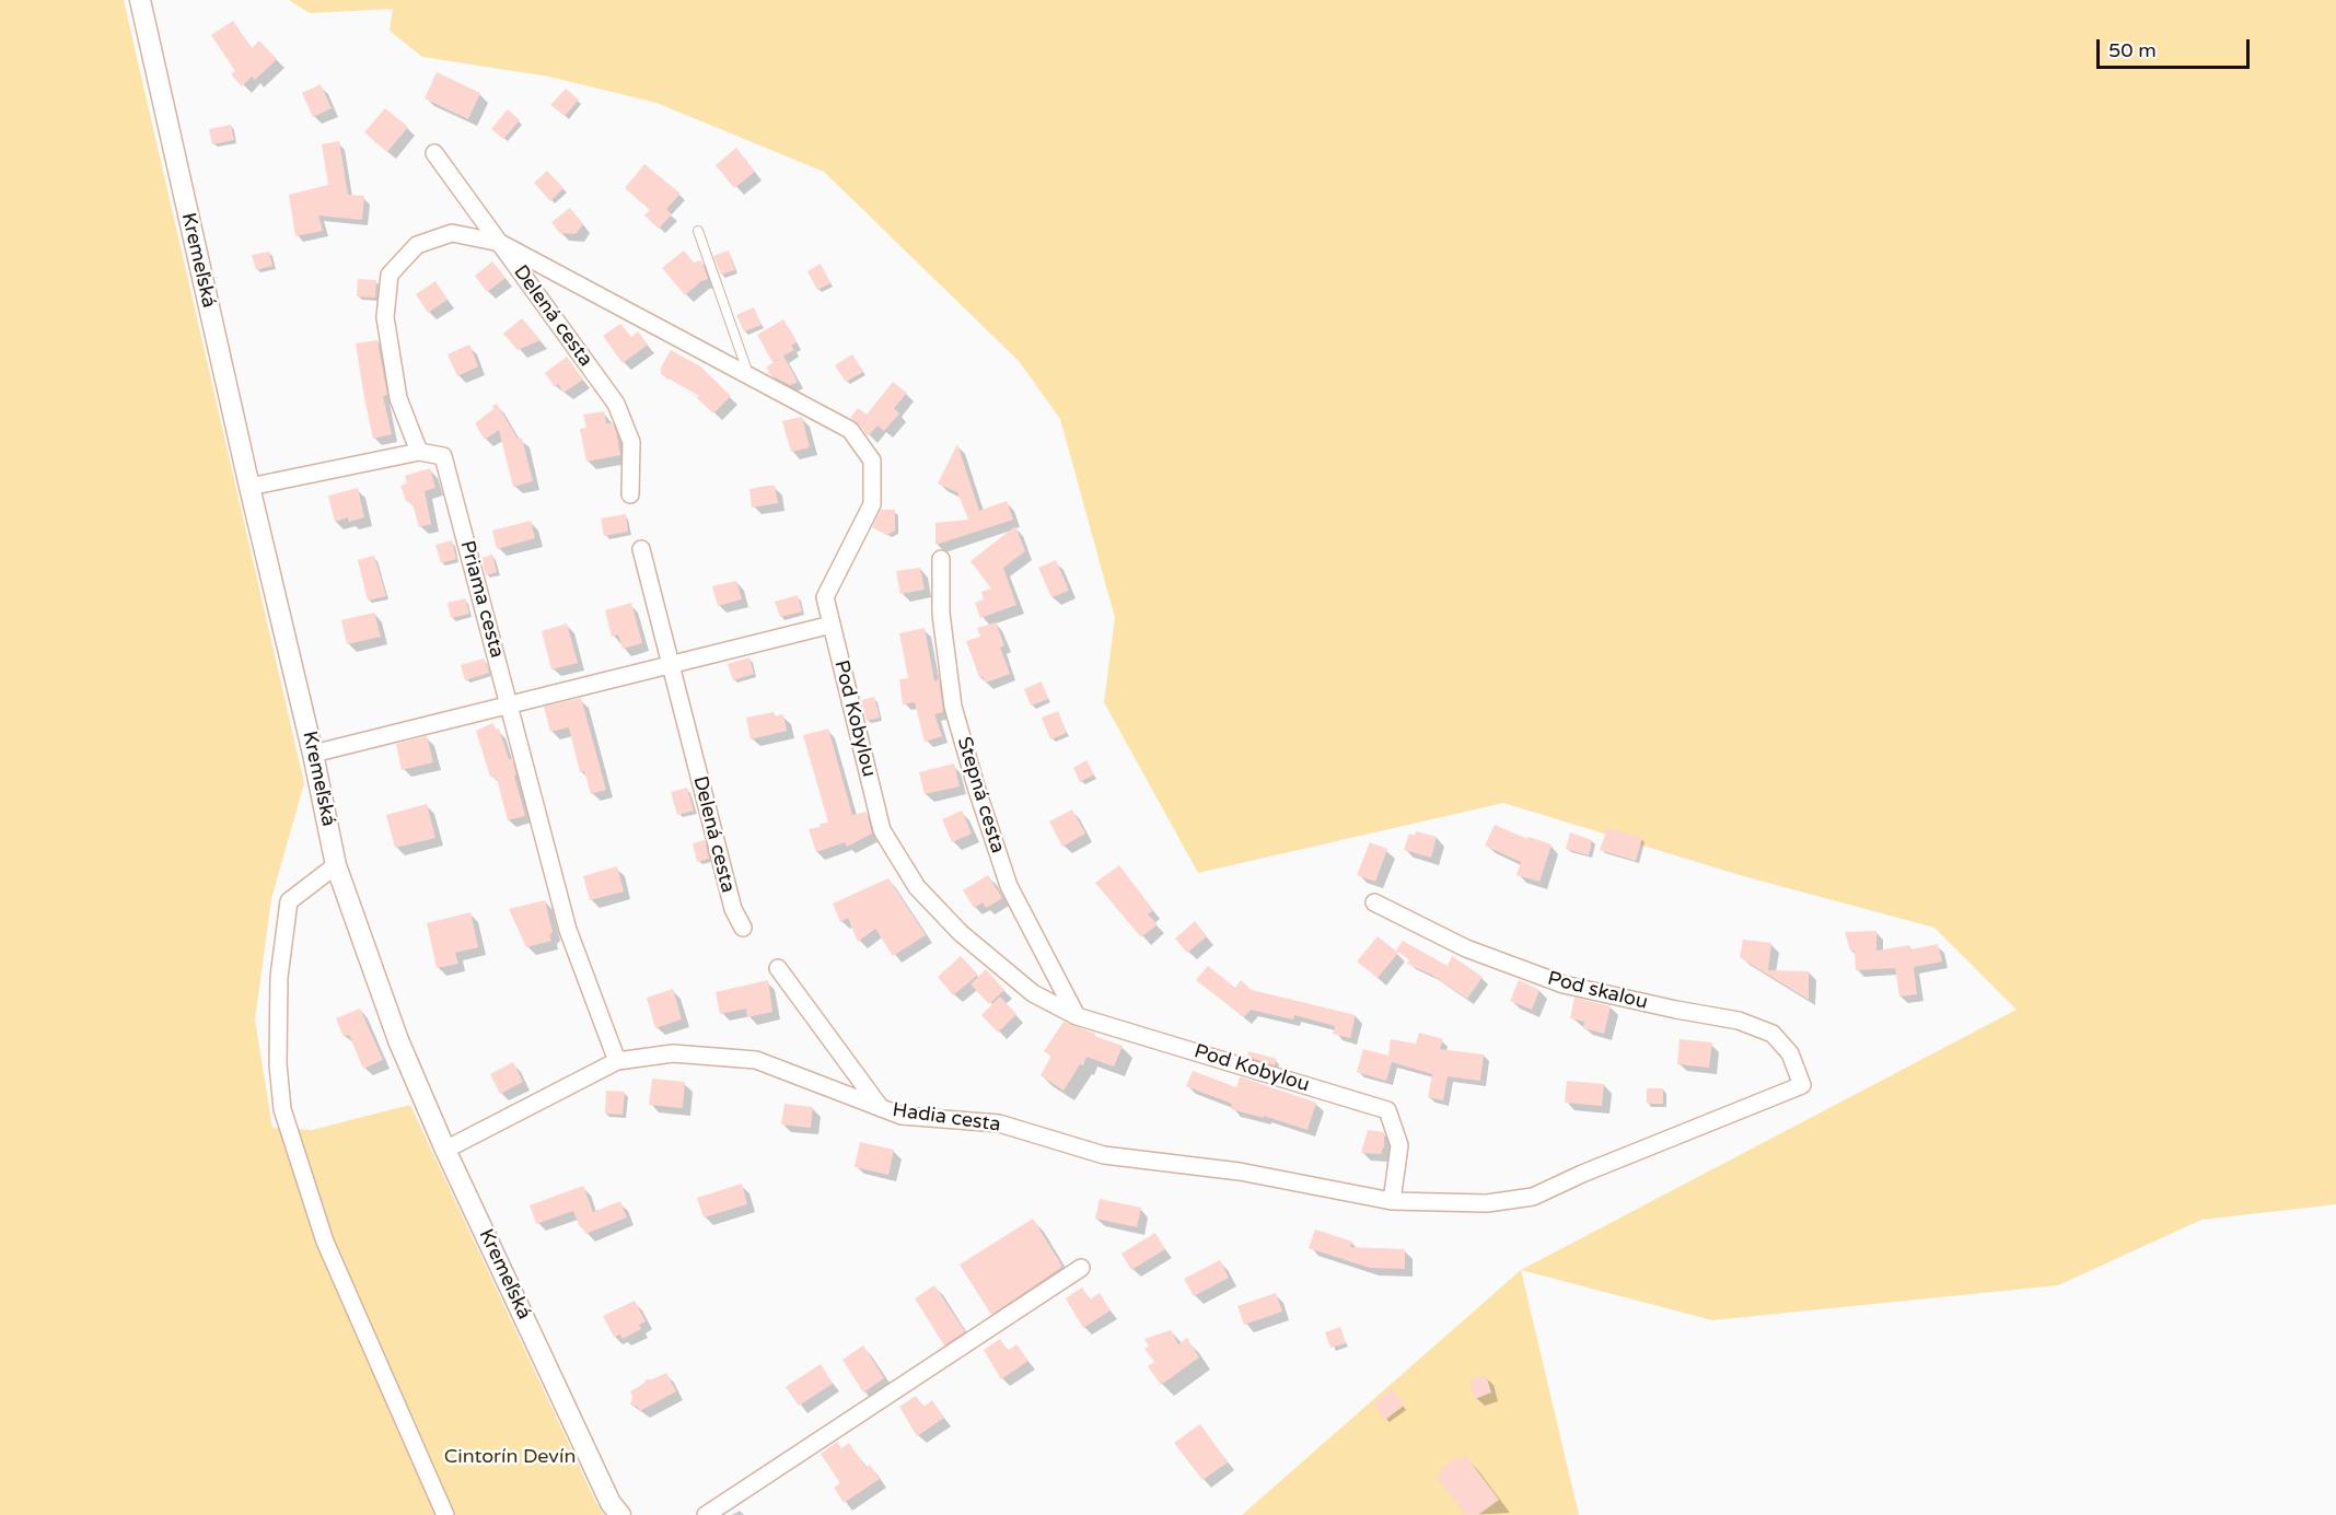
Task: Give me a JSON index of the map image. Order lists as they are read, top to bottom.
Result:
{
  "streets": {
    "street": [
      "Kremeľská",
      "Delená cesta",
      "Priama cesta",
      "Pod Kobylou",
      "Stepná cesta",
      "Pod skalou",
      "Hadia cesta"
    ]
  },
  "crossings": [
    ["Kremeľská", "Hadia cesta"],
    ["Delená cesta", "Pod Kobylou"],
    ["Priama cesta", "Hadia cesta"],
    ["Pod Kobylou", "Stepná cesta"],
    ["Pod Kobylou", "Pod skalou"],
    ["Pod Kobylou", "Hadia cesta"],
    ["Pod skalou", "Hadia cesta"]
  ],
  "parks": ["Cintorín Devín"],
  "scale_bar": "50 m"
}
